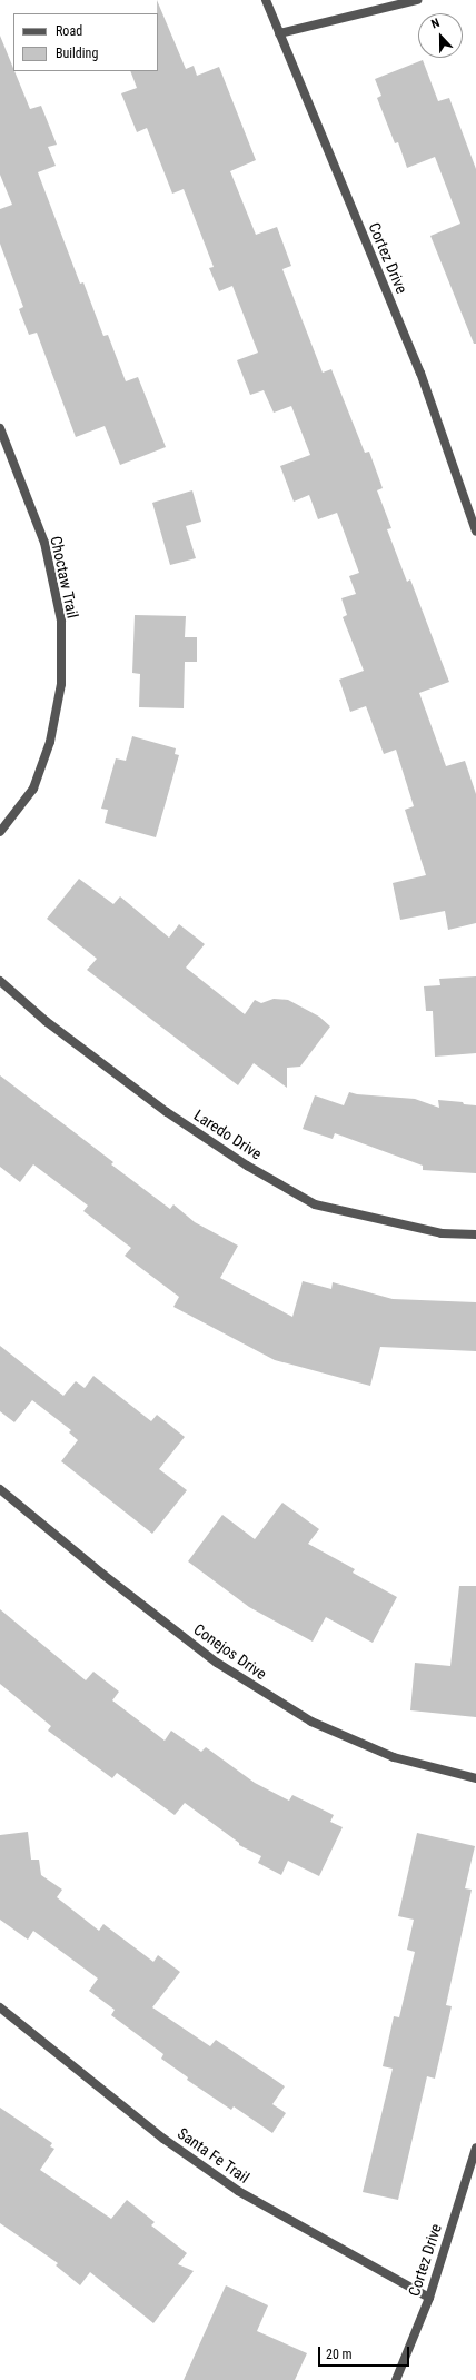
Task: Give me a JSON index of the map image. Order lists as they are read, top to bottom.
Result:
{
  "streets": {
    "street": [
      "Cortez Drive",
      "Choctaw Trail",
      "Laredo Drive",
      "Conejos Drive",
      "Santa Fe Trail"
    ]
  },
  "crossings": [
    ["Cortez Drive", "Santa Fe Trail"]
  ],
  "legend": ["Road", "Building"],
  "scale_bar": "20 m",
  "north": "top"
}
